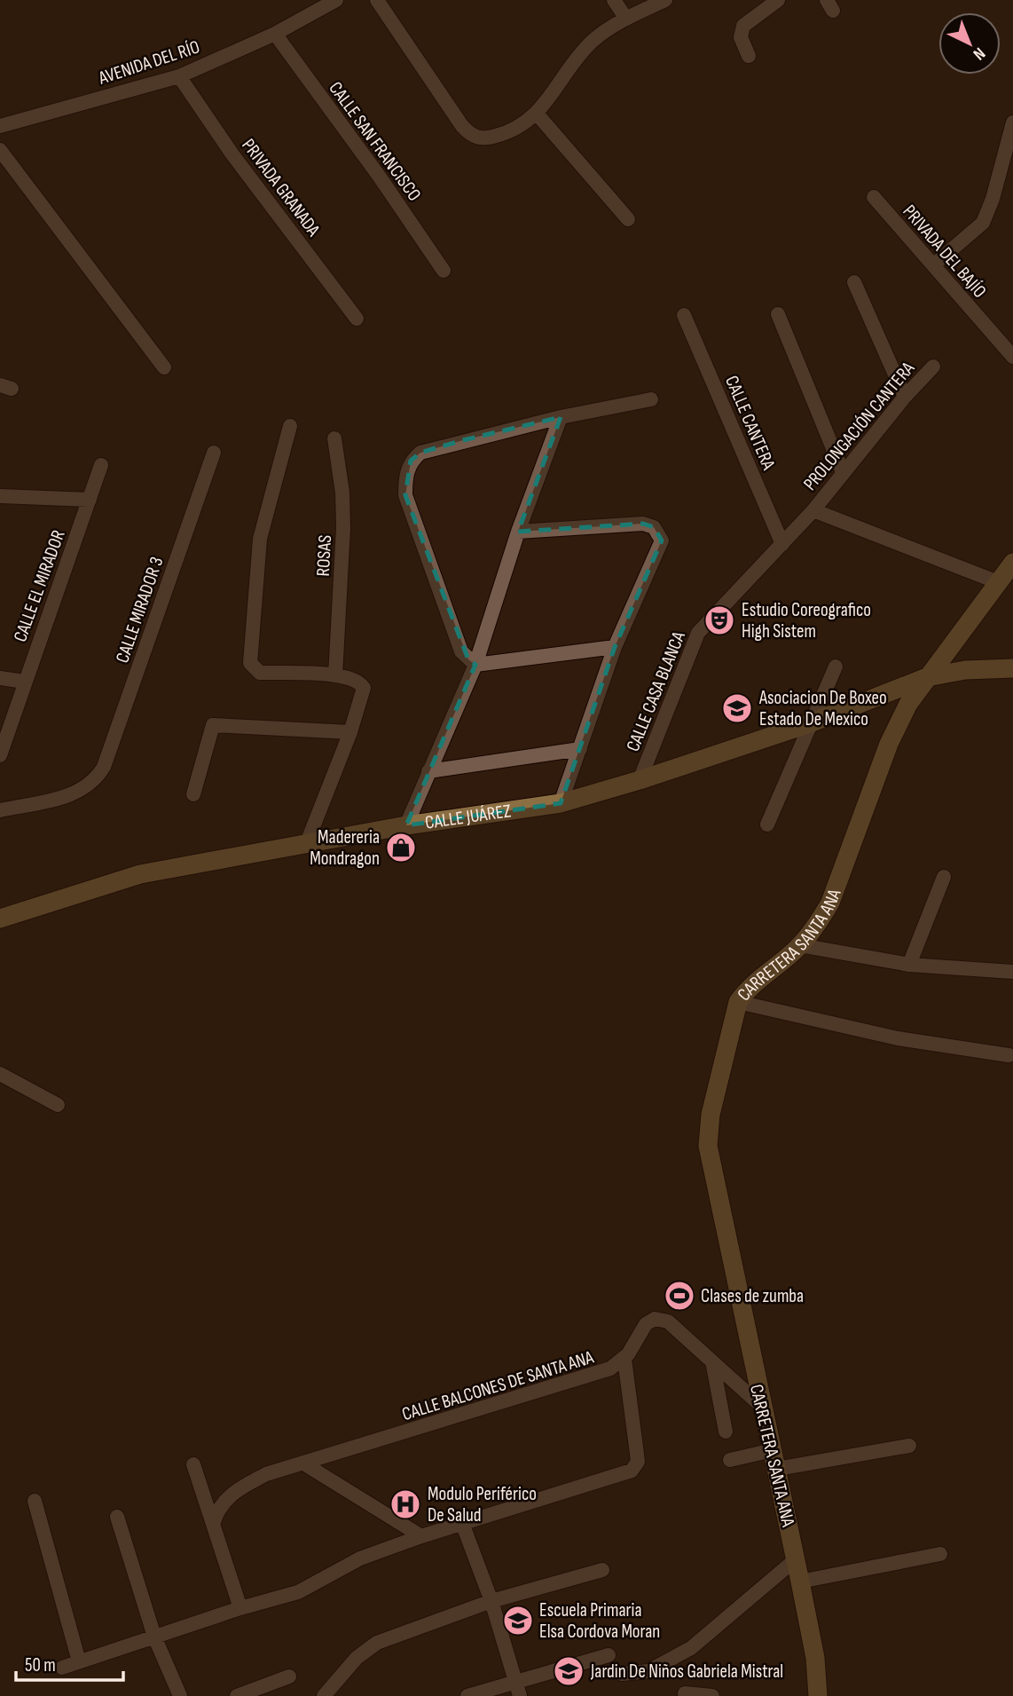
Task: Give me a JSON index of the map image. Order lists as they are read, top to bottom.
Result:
{
  "streets": {
    "main road": ["CALLE JUÁREZ", "CARRETERA SANTA ANA"],
    "street": [
      "AVENIDA DEL RÍO",
      "CALLE SAN FRANCISCO",
      "PRIVADA GRANADA",
      "PRIVADA DEL BAJÍO",
      "CALLE CANTERA",
      "PROLONGACIÓN CANTERA",
      "ROSAS",
      "CALLE EL MIRADOR",
      "CALLE MIRADOR 3",
      "CALLE CASA BLANCA",
      "CALLE BALCONES DE SANTA ANA"
    ]
  },
  "crossings": [
    ["AVENIDA DEL RÍO", "CALLE SAN FRANCISCO"],
    ["AVENIDA DEL RÍO", "PRIVADA GRANADA"],
    ["CALLE CANTERA", "CALLE CASA BLANCA"],
    ["PROLONGACIÓN CANTERA", "CALLE CASA BLANCA"],
    ["CALLE CASA BLANCA", "CALLE JUÁREZ"],
    ["CALLE JUÁREZ", "CARRETERA SANTA ANA"],
    ["CARRETERA SANTA ANA", "CALLE BALCONES DE SANTA ANA"]
  ],
  "places": {
    "theatre": ["Estudio Coreografico High Sistem"],
    "school or university": ["Asociacion De Boxeo Estado De Mexico", "Escuela Primaria Elsa Cordova Moran", "Jardin De Niños Gabriela Mistral"],
    "shop": ["Madereria Mondragon"],
    "sports": ["Clases de zumba"],
    "hospital": ["Modulo Periférico De Salud"]
  },
  "scale_bar": "50 m",
  "north": "bottom right"
}
